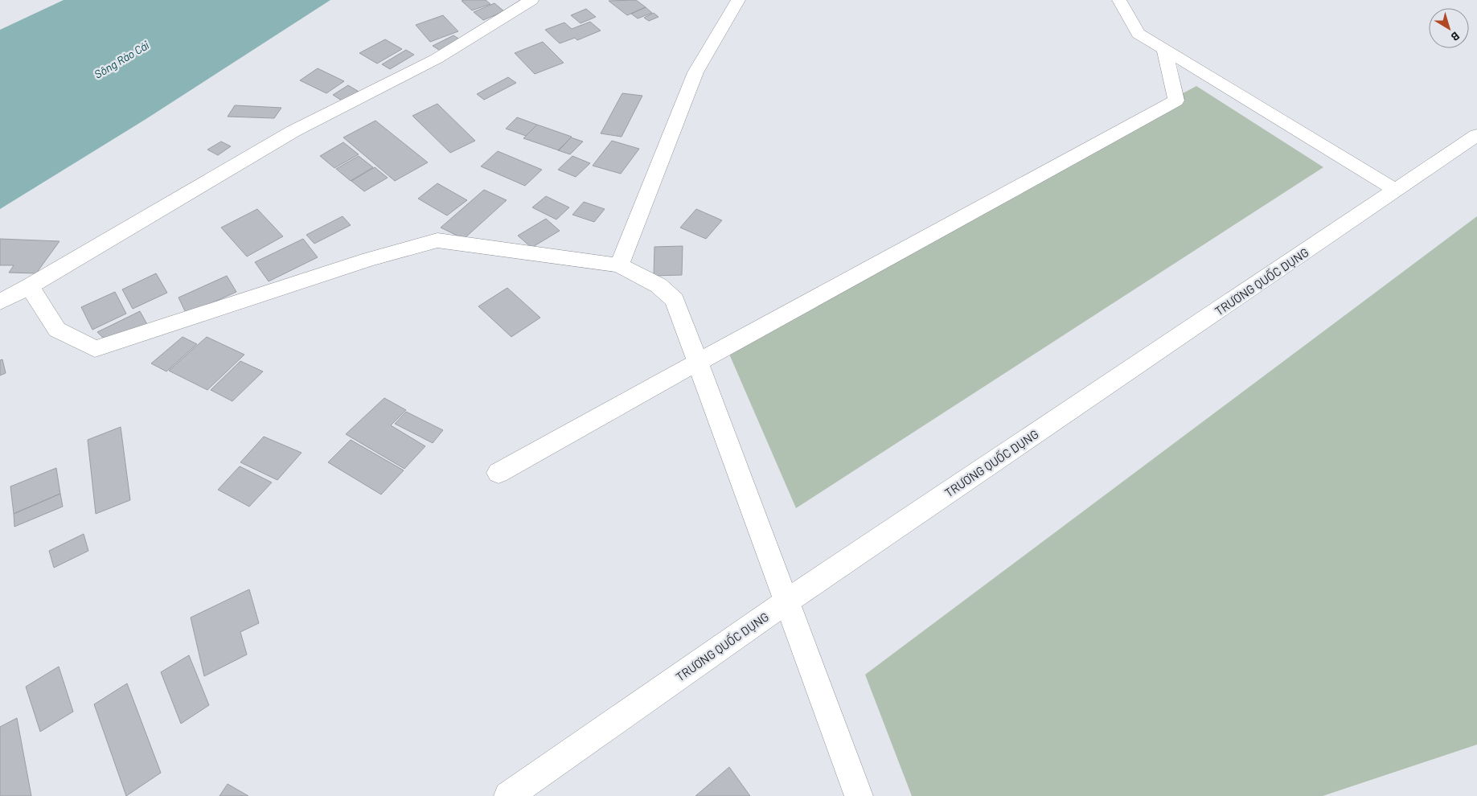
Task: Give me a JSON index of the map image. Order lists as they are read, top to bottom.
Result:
{
  "streets": {
    "street": ["TRƯƠNG QUỐC DỤNG"]
  },
  "water": ["Sông Rào Cái"],
  "north": "bottom right"
}
